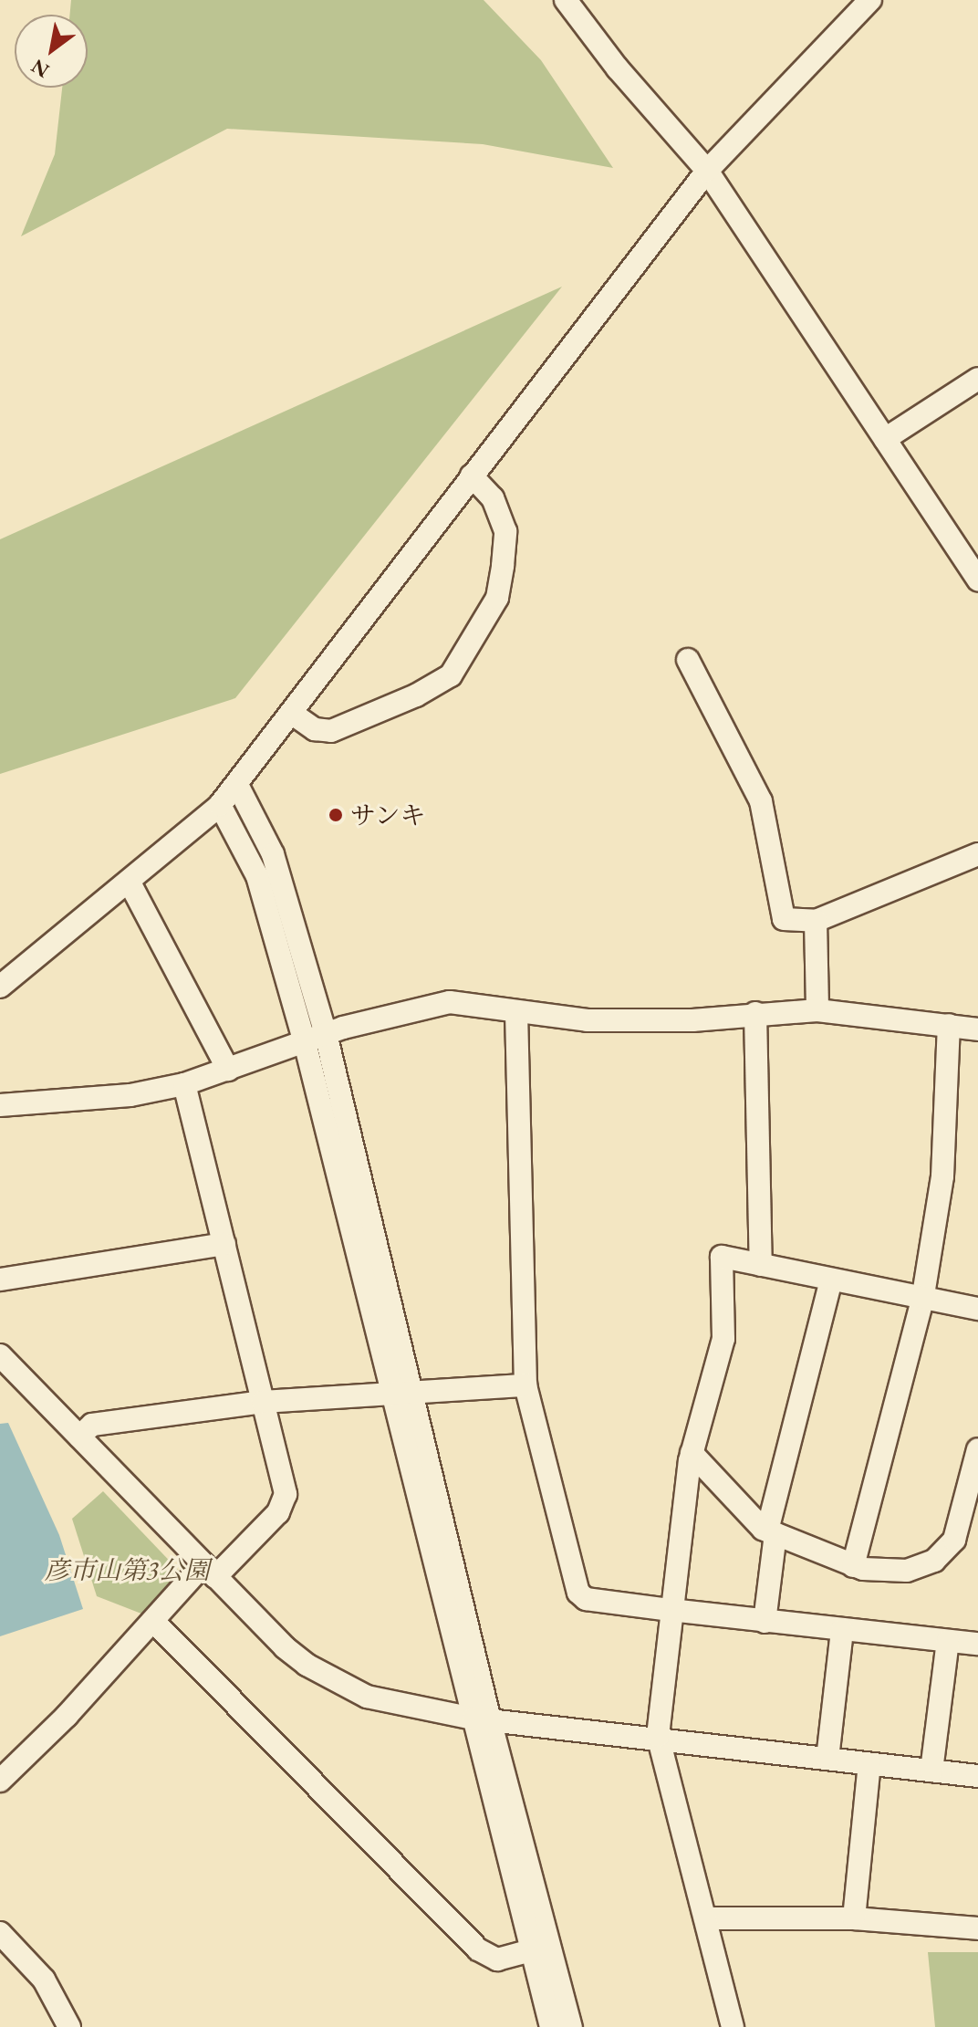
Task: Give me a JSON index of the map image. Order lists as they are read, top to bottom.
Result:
{
  "parks": ["彦市山第3公園"],
  "places": ["サンキ"],
  "north": "bottom left"
}
